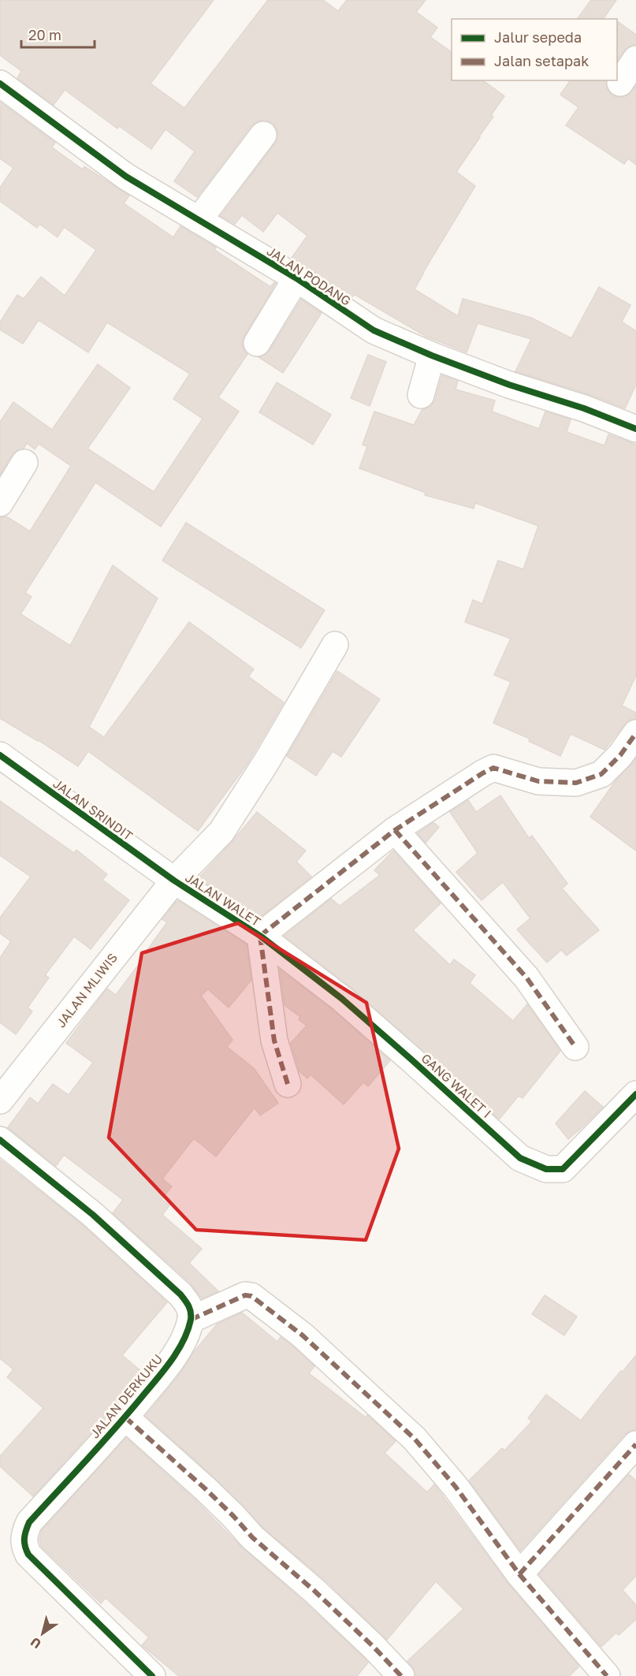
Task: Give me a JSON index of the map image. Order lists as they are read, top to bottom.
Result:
{
  "streets": {
    "street": [
      "JALAN PODANG",
      "JALAN SRINDIT",
      "JALAN WALET",
      "JALAN MLIWIS",
      "GANG WALET I",
      "JALAN DERKUKU"
    ]
  },
  "crossings": [
    ["JALAN SRINDIT", "JALAN WALET"],
    ["JALAN SRINDIT", "JALAN MLIWIS"],
    ["JALAN WALET", "JALAN MLIWIS"],
    ["JALAN WALET", "GANG WALET I"]
  ],
  "legend": ["Jalur sepeda", "Jalan setapak"],
  "scale_bar": "20 m",
  "north": "bottom left"
}
